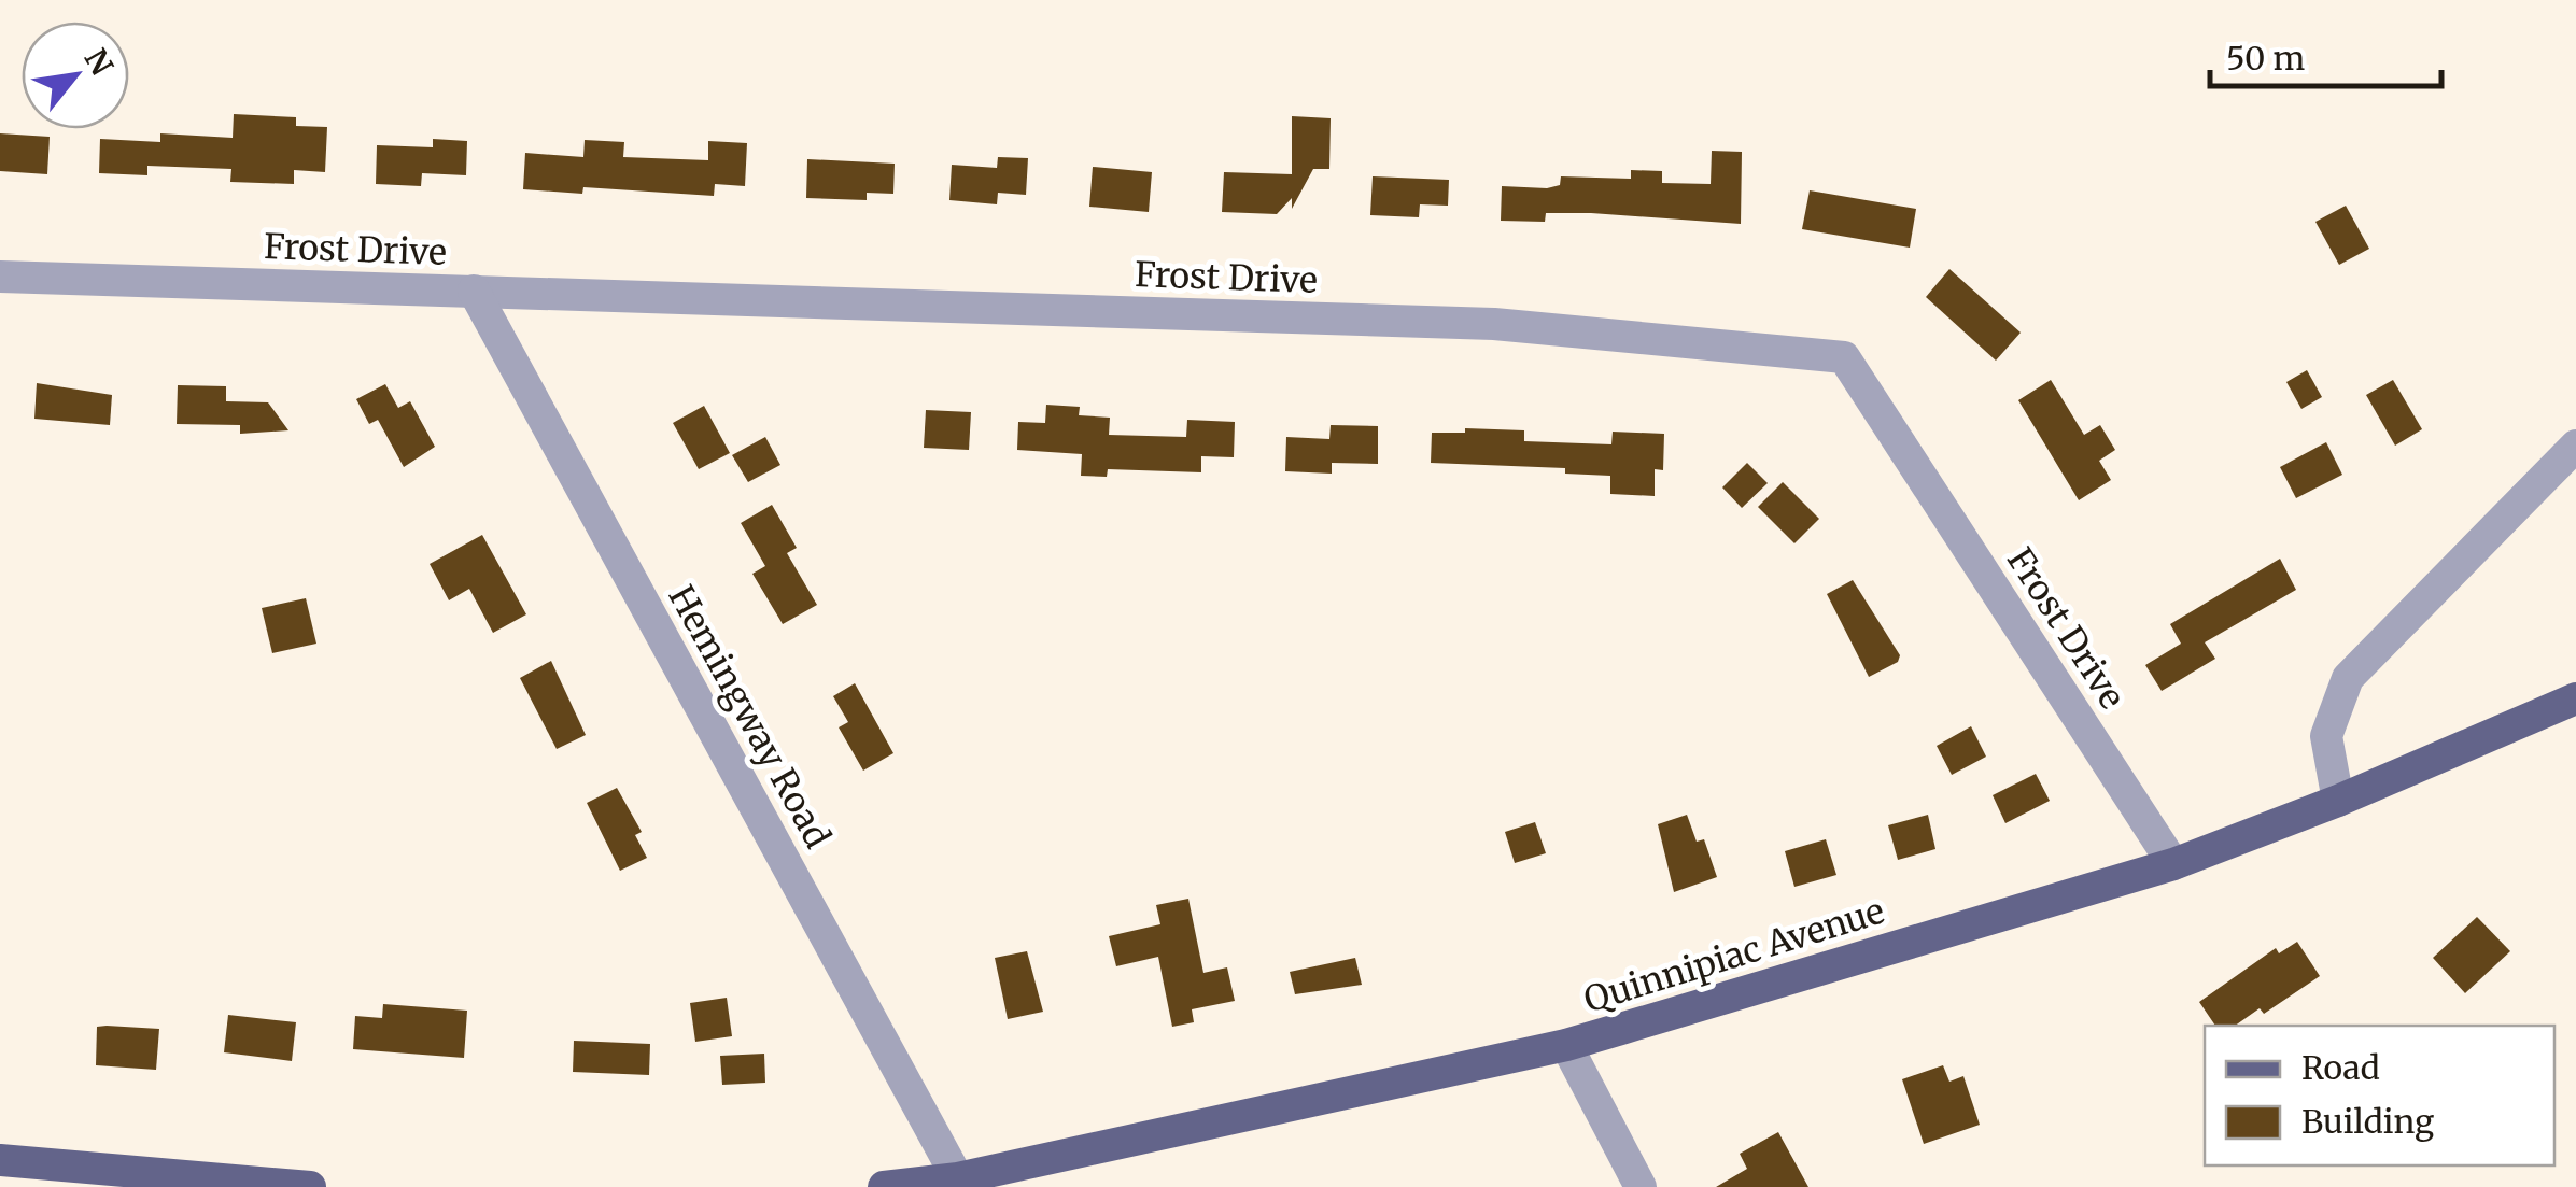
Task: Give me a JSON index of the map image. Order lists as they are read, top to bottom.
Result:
{
  "streets": {
    "main road": ["Quinnipiac Avenue"],
    "street": ["Frost Drive", "Hemingway Road"]
  },
  "crossings": [
    ["Frost Drive", "Hemingway Road"],
    ["Frost Drive", "Quinnipiac Avenue"],
    ["Hemingway Road", "Quinnipiac Avenue"]
  ],
  "legend": ["Road", "Building"],
  "scale_bar": "50 m",
  "north": "top right"
}
